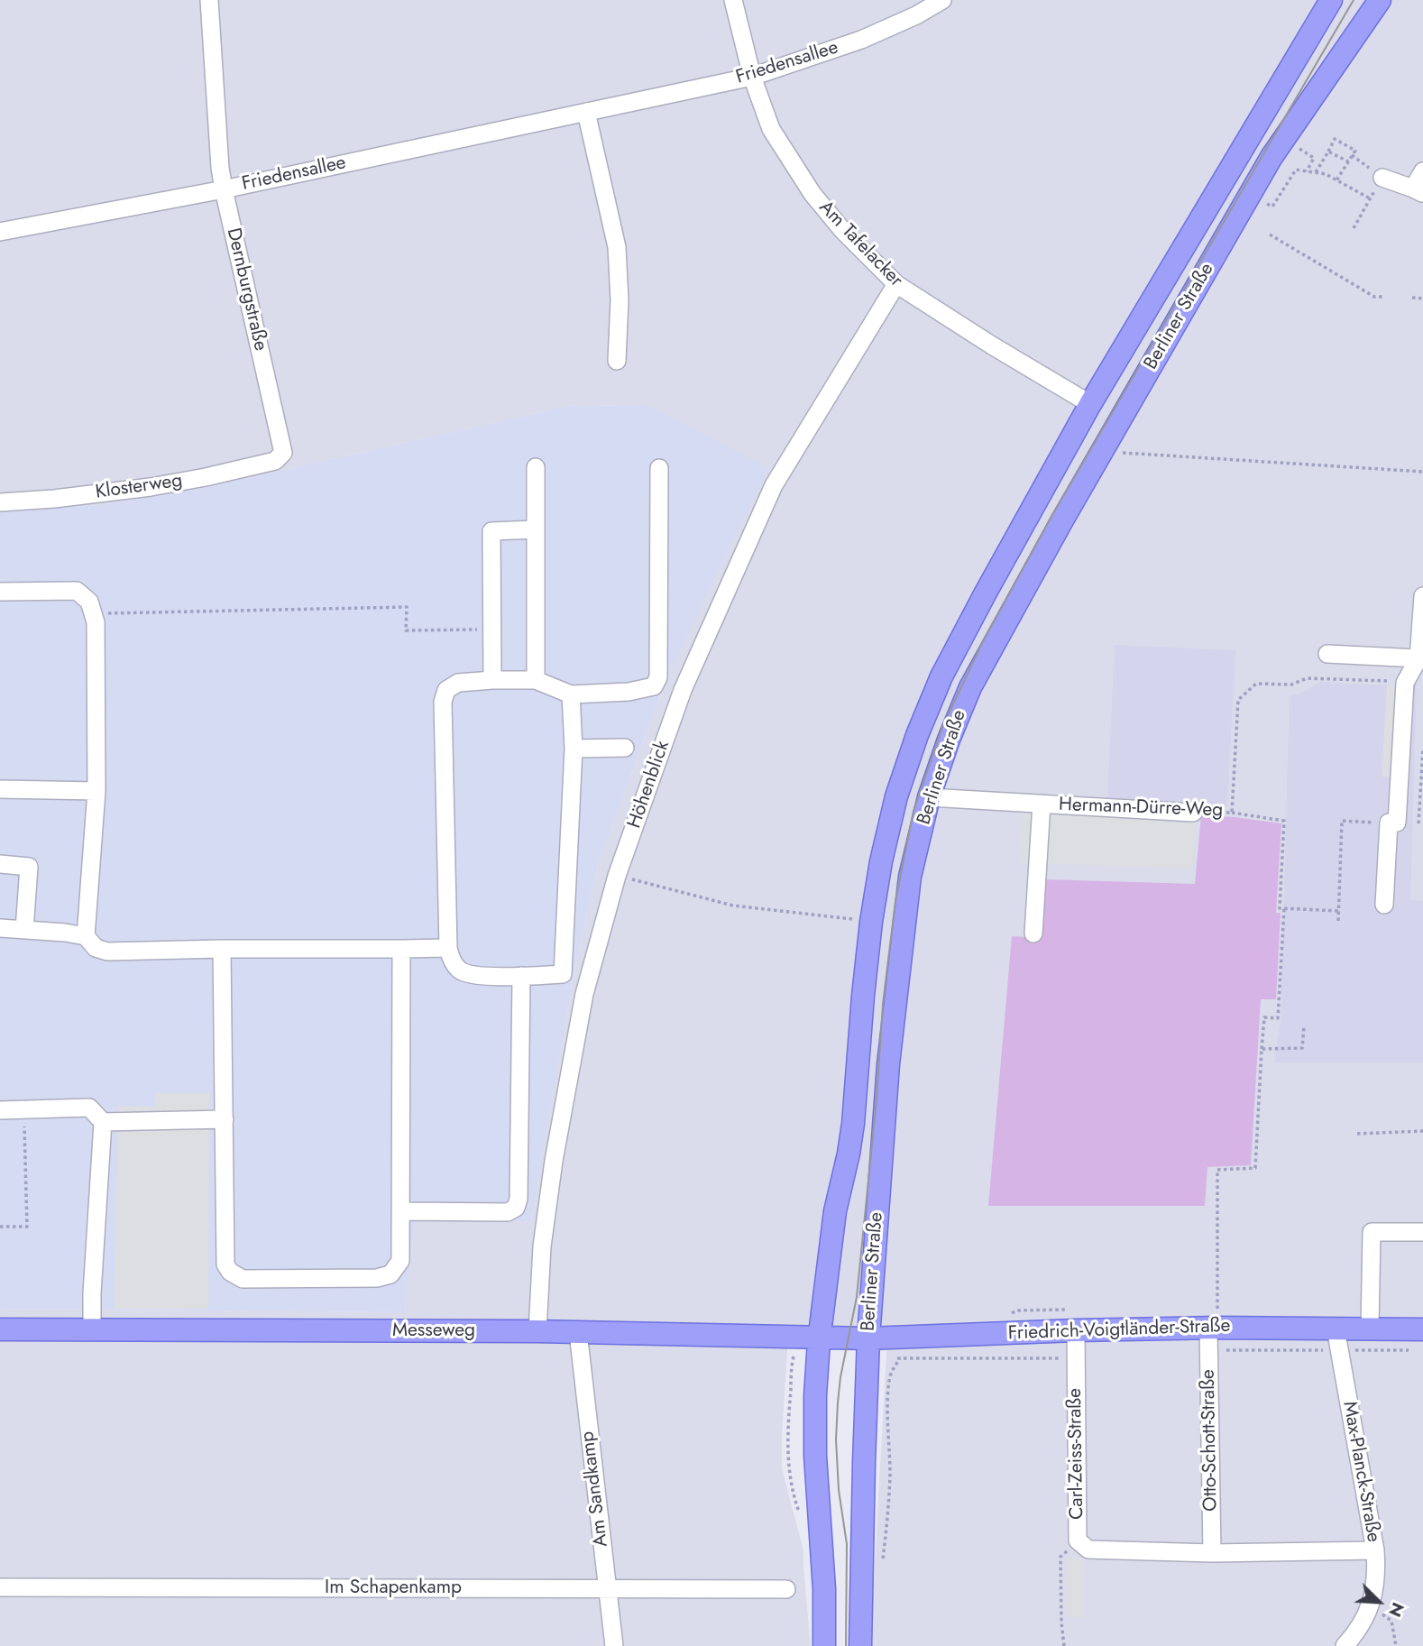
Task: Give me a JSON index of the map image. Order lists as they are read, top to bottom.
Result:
{
  "streets": {
    "main road": ["Berliner Straße", "Friedrich-Voigtländer-Straße", "Messeweg"],
    "street": [
      "Friedensallee",
      "Am Tafelacker",
      "Dernburgstraße",
      "Klosterweg",
      "Höhenblick",
      "Hermann-Dürre-Weg",
      "Otto-Schott-Straße",
      "Carl-Zeiss-Straße",
      "Max-Planck-Straße",
      "Am Sandkamp",
      "Im Schapenkamp"
    ]
  },
  "crossings": [
    ["Friedensallee", "Am Tafelacker"],
    ["Friedensallee", "Dernburgstraße"],
    ["Am Tafelacker", "Berliner Straße"],
    ["Am Tafelacker", "Höhenblick"],
    ["Dernburgstraße", "Klosterweg"],
    ["Berliner Straße", "Hermann-Dürre-Weg"],
    ["Berliner Straße", "Friedrich-Voigtländer-Straße"],
    ["Berliner Straße", "Messeweg"],
    ["Höhenblick", "Messeweg"],
    ["Friedrich-Voigtländer-Straße", "Messeweg"],
    ["Friedrich-Voigtländer-Straße", "Otto-Schott-Straße"],
    ["Friedrich-Voigtländer-Straße", "Carl-Zeiss-Straße"],
    ["Friedrich-Voigtländer-Straße", "Max-Planck-Straße"],
    ["Messeweg", "Am Sandkamp"],
    ["Am Sandkamp", "Im Schapenkamp"]
  ],
  "north": "bottom right"
}
